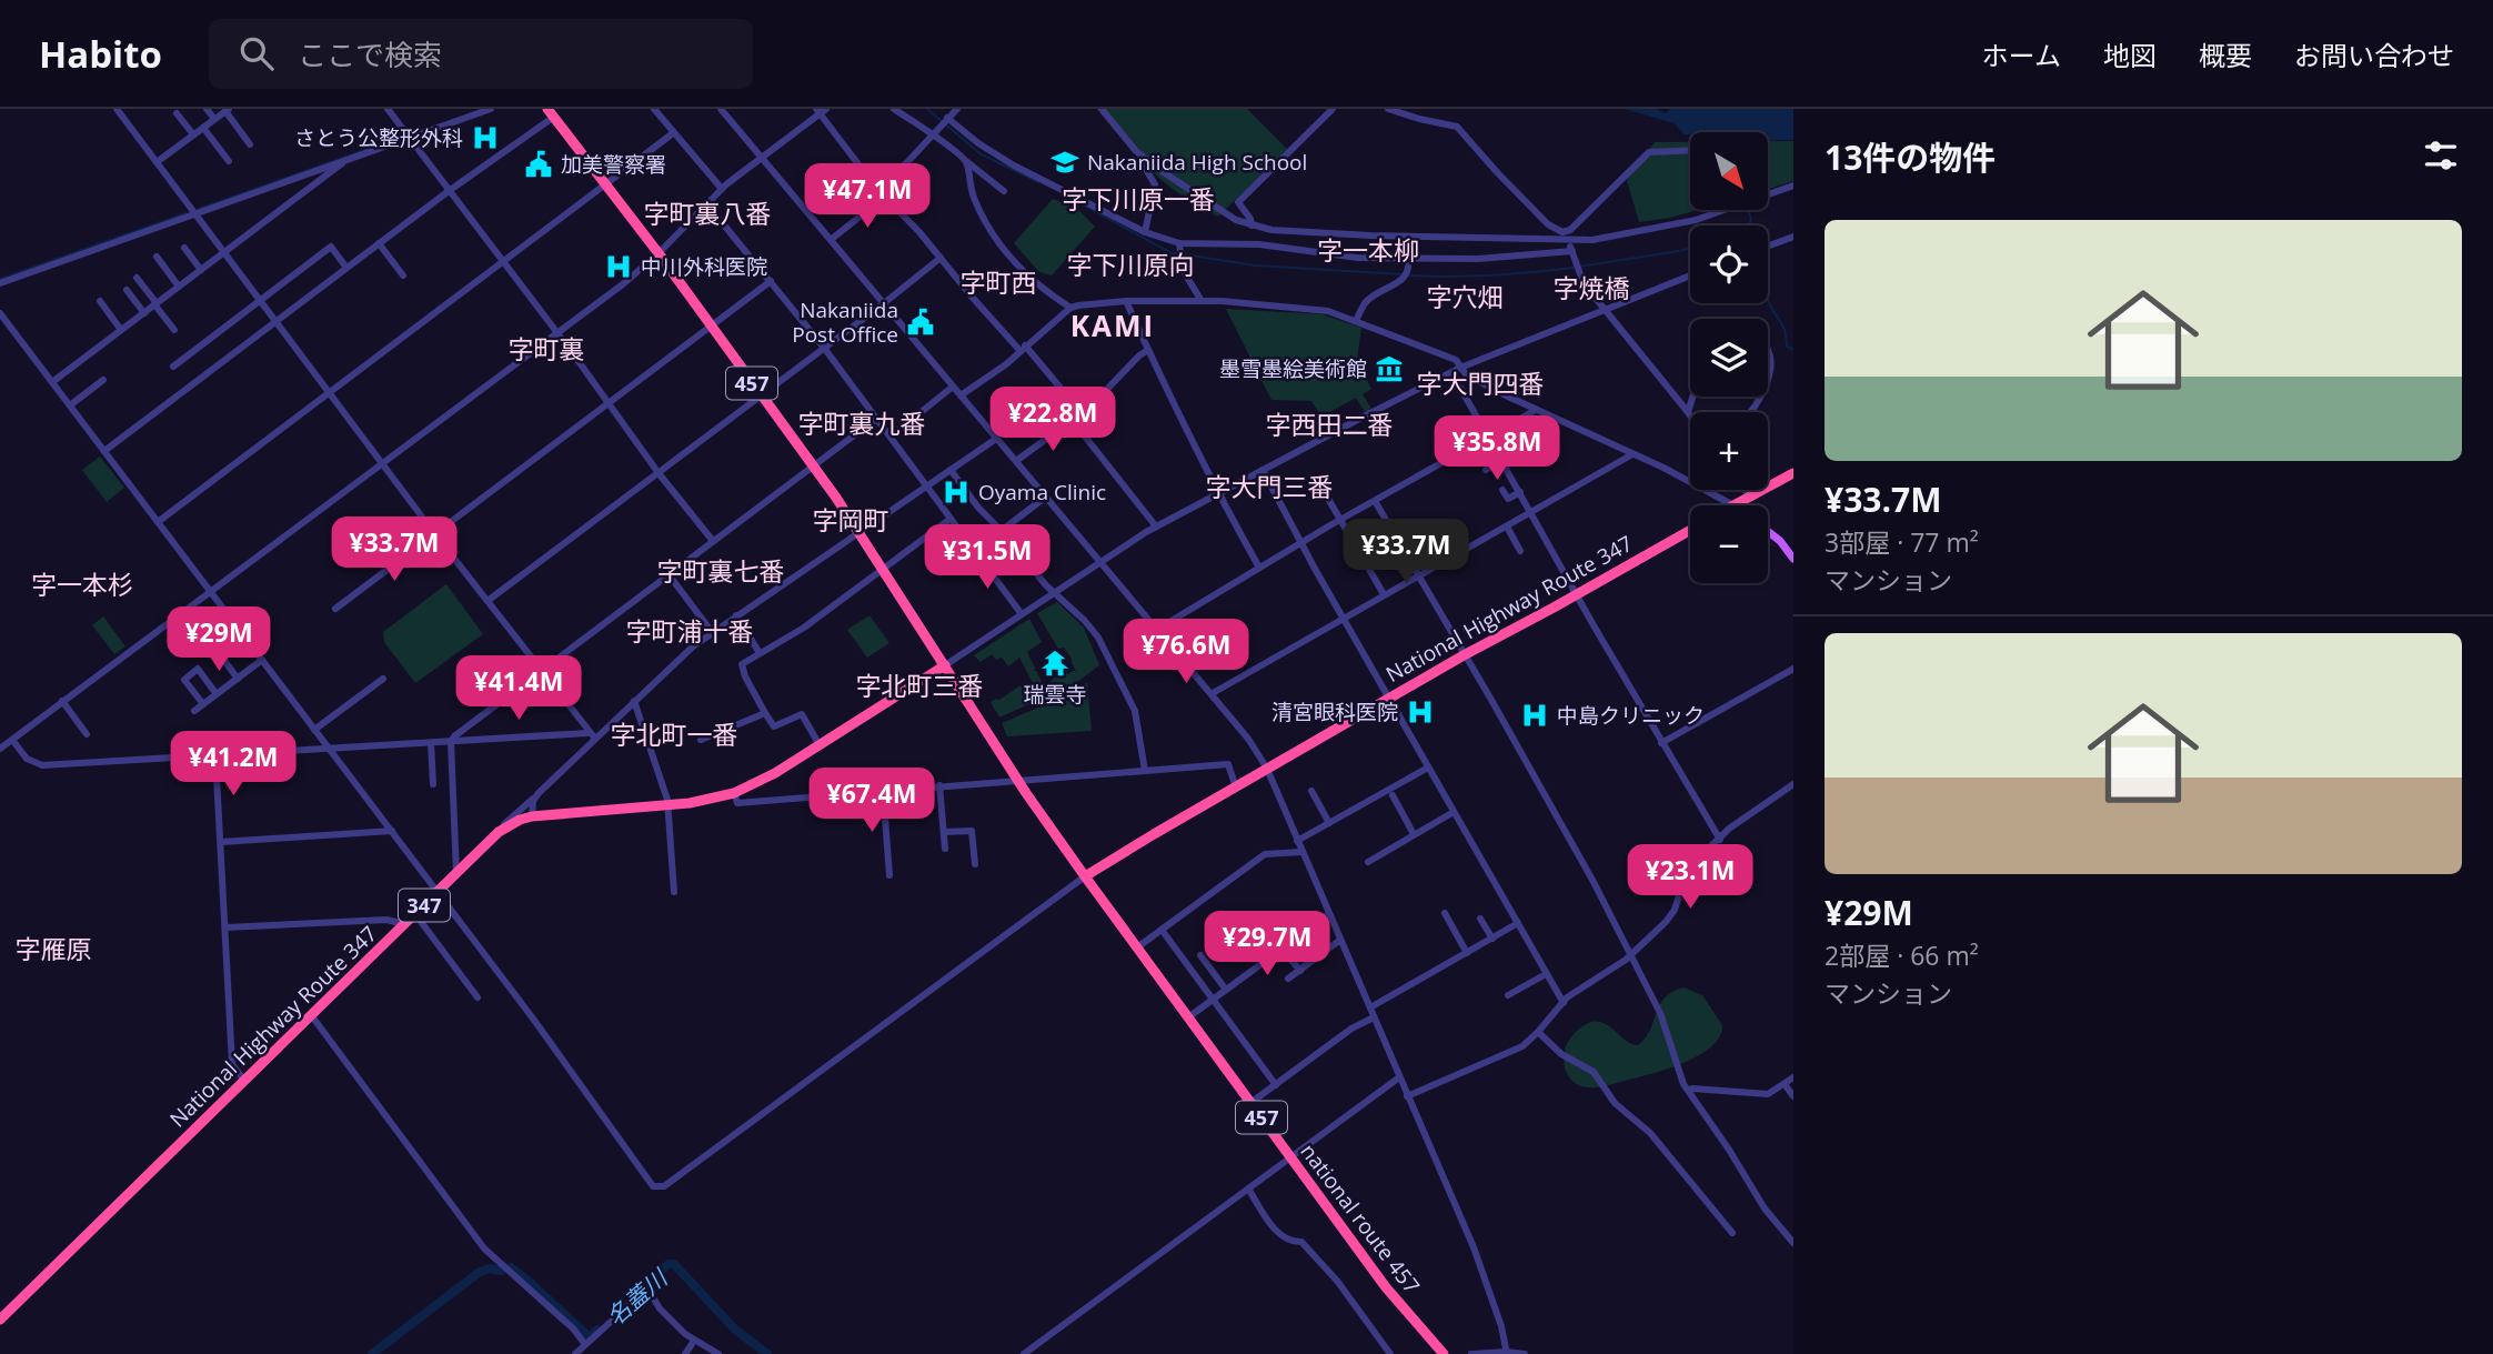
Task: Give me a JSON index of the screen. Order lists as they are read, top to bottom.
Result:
{
  "streets": {
    "highway": [
      "457",
      "National Highway Route 347",
      "347",
      "national route 457"
    ]
  },
  "crossings": [
    ["457", "National Highway Route 347"],
    ["457", "national route 457"],
    ["National Highway Route 347", "national route 457"]
  ],
  "districts": [
    "字下川原一番",
    "字町裏八番",
    "字一本柳",
    "字下川原向",
    "字町西",
    "字焼橋",
    "字穴畑",
    "KAMI",
    "字町裏",
    "字大門四番",
    "字町裏九番",
    "字西田二番",
    "字大門三番",
    "字岡町",
    "字町裏七番",
    "字一本杉",
    "字町浦十番",
    "字北町三番",
    "字北町一番",
    "字雁原"
  ],
  "water": ["名蓋川"],
  "places": {
    "hospital": [
      "さとう公整形外科",
      "中川外科医院",
      "Oyama Clinic",
      "清宮眼科医院",
      "中島クリニック"
    ],
    "school or university": ["Nakaniida High School"],
    "public building": ["加美警察署", "Nakaniida Post Office"],
    "museum": ["墨雪墨絵美術館"],
    "temple": ["瑞雲寺"]
  },
  "north": "bottom right",
  "page": {
    "header": "Habito",
    "search": "ここで検索",
    "nav": [
      "ホーム",
      "地図",
      "概要",
      "お問い合わせ"
    ],
    "heading": "13件の物件",
    "map_buttons": ["+", "−"],
    "price": [
      "¥47.1M",
      "¥22.8M",
      "¥35.8M",
      "¥33.7M",
      "¥33.7M",
      "¥31.5M",
      "¥29M",
      "¥76.6M",
      "¥41.4M",
      "¥41.2M",
      "¥67.4M",
      "¥23.1M",
      "¥29.7M"
    ],
    "list": [
      {
        "name": "¥33.7M",
        "note": "3部屋 · 77 m² · マンション"
      },
      {
        "name": "¥29M",
        "note": "2部屋 · 66 m² · マンション"
      }
    ]
  }
}
